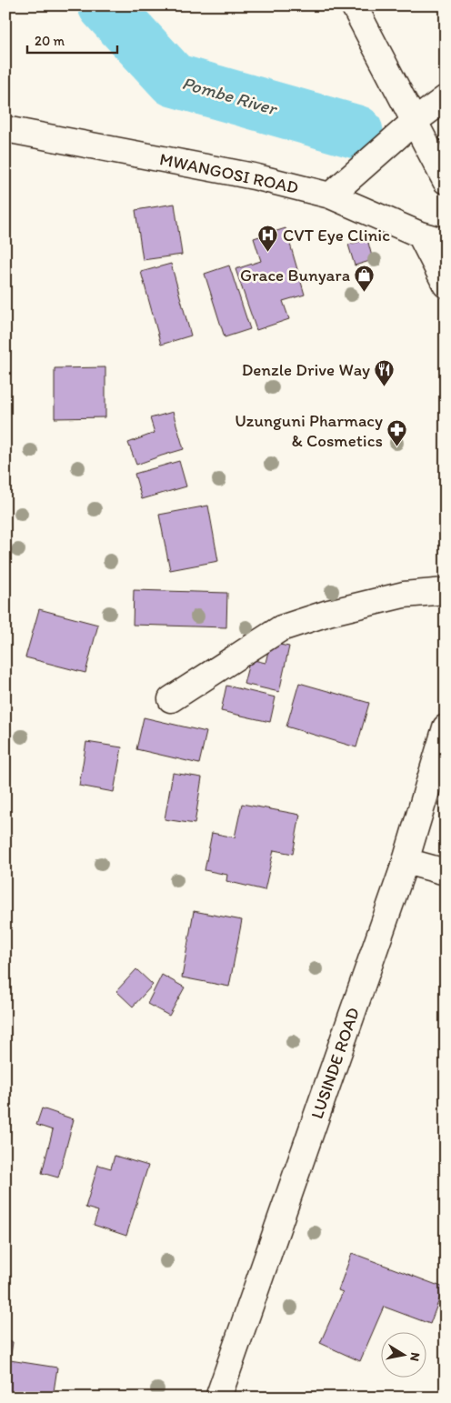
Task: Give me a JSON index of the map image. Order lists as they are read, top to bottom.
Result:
{
  "streets": {
    "street": ["MWANGOSI ROAD", "LUSINDE ROAD"]
  },
  "water": ["Pombe River"],
  "places": {
    "hospital": ["CVT Eye Clinic"],
    "shop": ["Grace Bunyara"],
    "restaurant": ["Denzle Drive Way"],
    "pharmacy": ["Uzunguni Pharmacy & Cosmetics"]
  },
  "scale_bar": "20 m",
  "north": "right"
}
